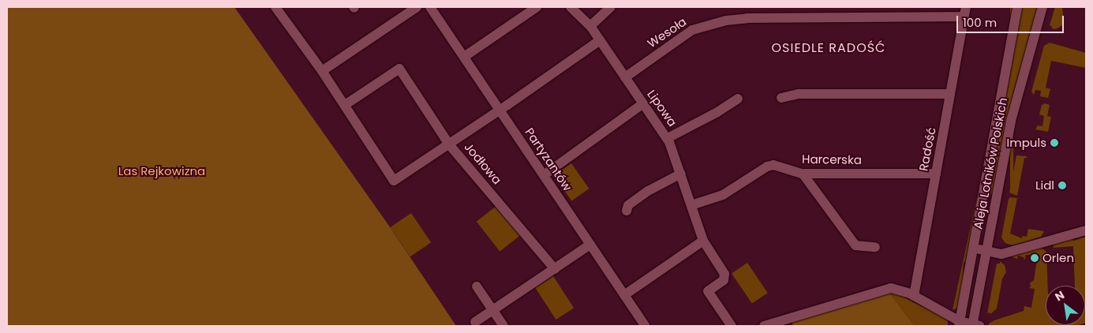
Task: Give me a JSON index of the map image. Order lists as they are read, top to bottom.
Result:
{
  "streets": {
    "street": [
      "Wesoła",
      "Lipowa",
      "Radość",
      "Partyzantów",
      "Harcerska",
      "Jodłowa",
      "Aleja Lotników Polskich"
    ]
  },
  "crossings": [
    ["Wesoła", "Lipowa"],
    ["Wesoła", "Radość"],
    ["Lipowa", "Harcerska"],
    ["Radość", "Harcerska"]
  ],
  "districts": ["OSIEDLE RADOŚĆ"],
  "parks": ["Las Rejkowizna"],
  "places": ["Impuls", "Lidl", "Orlen"],
  "scale_bar": "100 m",
  "north": "top left"
}
